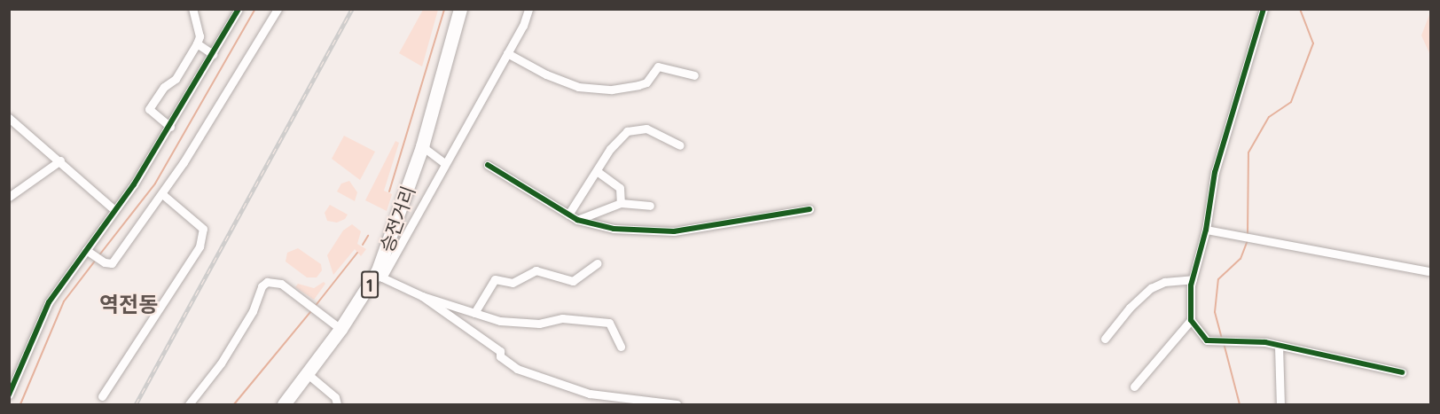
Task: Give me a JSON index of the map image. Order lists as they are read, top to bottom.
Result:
{
  "streets": {
    "main road": ["승전거리", "1"]
  },
  "districts": ["역전동"]
}
